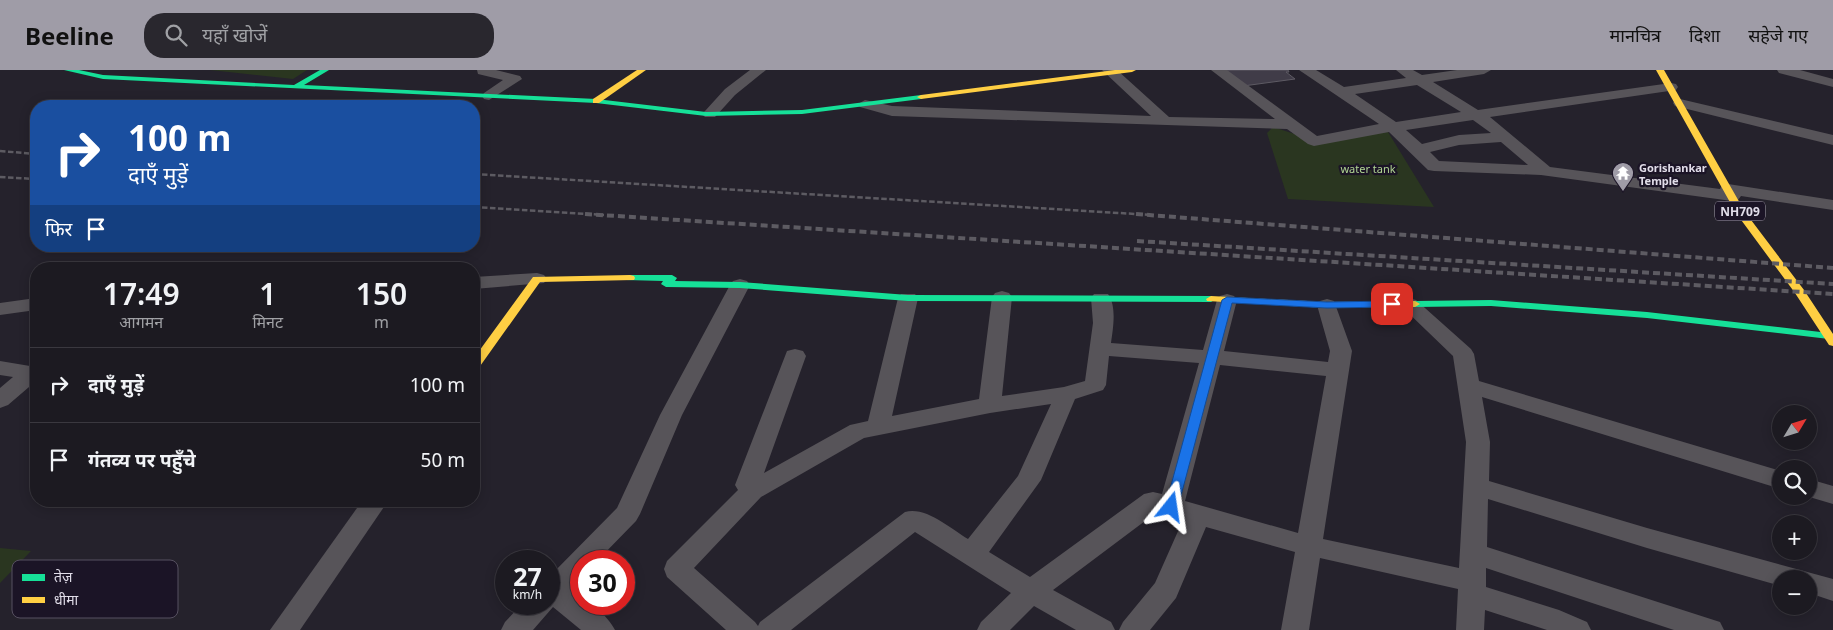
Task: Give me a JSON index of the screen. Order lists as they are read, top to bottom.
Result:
{
  "streets": {
    "street": ["NH709"]
  },
  "parks": ["water tank"],
  "places": {
    "temple": ["Gorishankar Temple"]
  },
  "legend": ["तेज़", "धीमा"],
  "north": "top right",
  "page": {
    "header": "Beeline",
    "search": "यहाँ खोजें",
    "nav": ["मानचित्र", "दिशा", "सहेजे गए"],
    "turn": ["100 m", "दाएँ मुड़ें"],
    "then": "फिर",
    "eta": [
      "17:49",
      "आगमन",
      "1",
      "मिनट",
      "150",
      "m"
    ],
    "list": [
      {
        "name": "दाएँ मुड़ें",
        "value": "100 m"
      },
      {
        "name": "गंतव्य पर पहुँचे",
        "value": "50 m"
      }
    ],
    "map_buttons": ["+", "−"],
    "speed": "27 km/h",
    "limit": "30"
  }
}
